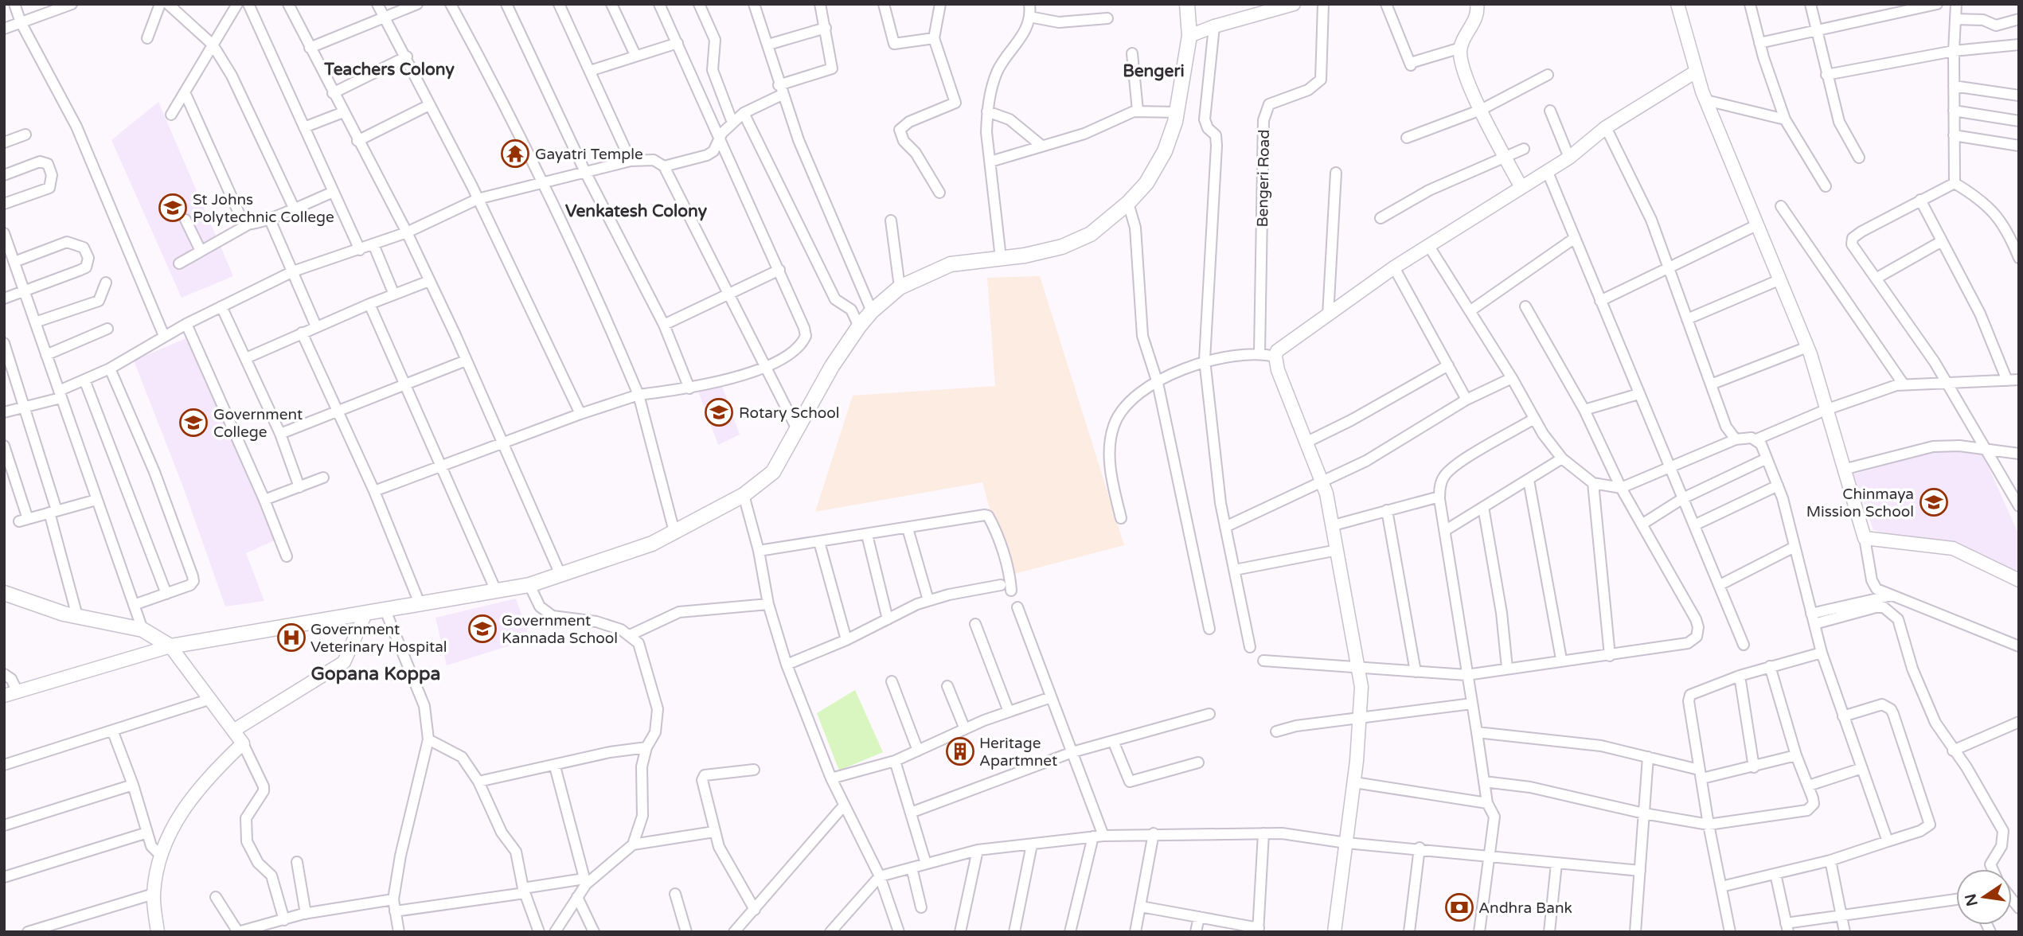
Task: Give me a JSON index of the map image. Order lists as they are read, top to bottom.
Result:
{
  "streets": {
    "street": ["Bengeri Road"]
  },
  "districts": [
    "Teachers Colony",
    "Bengeri",
    "Venkatesh Colony",
    "Gopana Koppa"
  ],
  "places": {
    "temple": ["Gayatri Temple"],
    "school or university": [
      "St Johns Polytechnic College",
      "Rotary School",
      "Government College",
      "Chinmaya Mission School",
      "Government Kannada School"
    ],
    "hospital": ["Government Veterinary Hospital"],
    "building": ["Heritage Apartmnet"],
    "bank": ["Andhra Bank"]
  },
  "north": "left"
}
